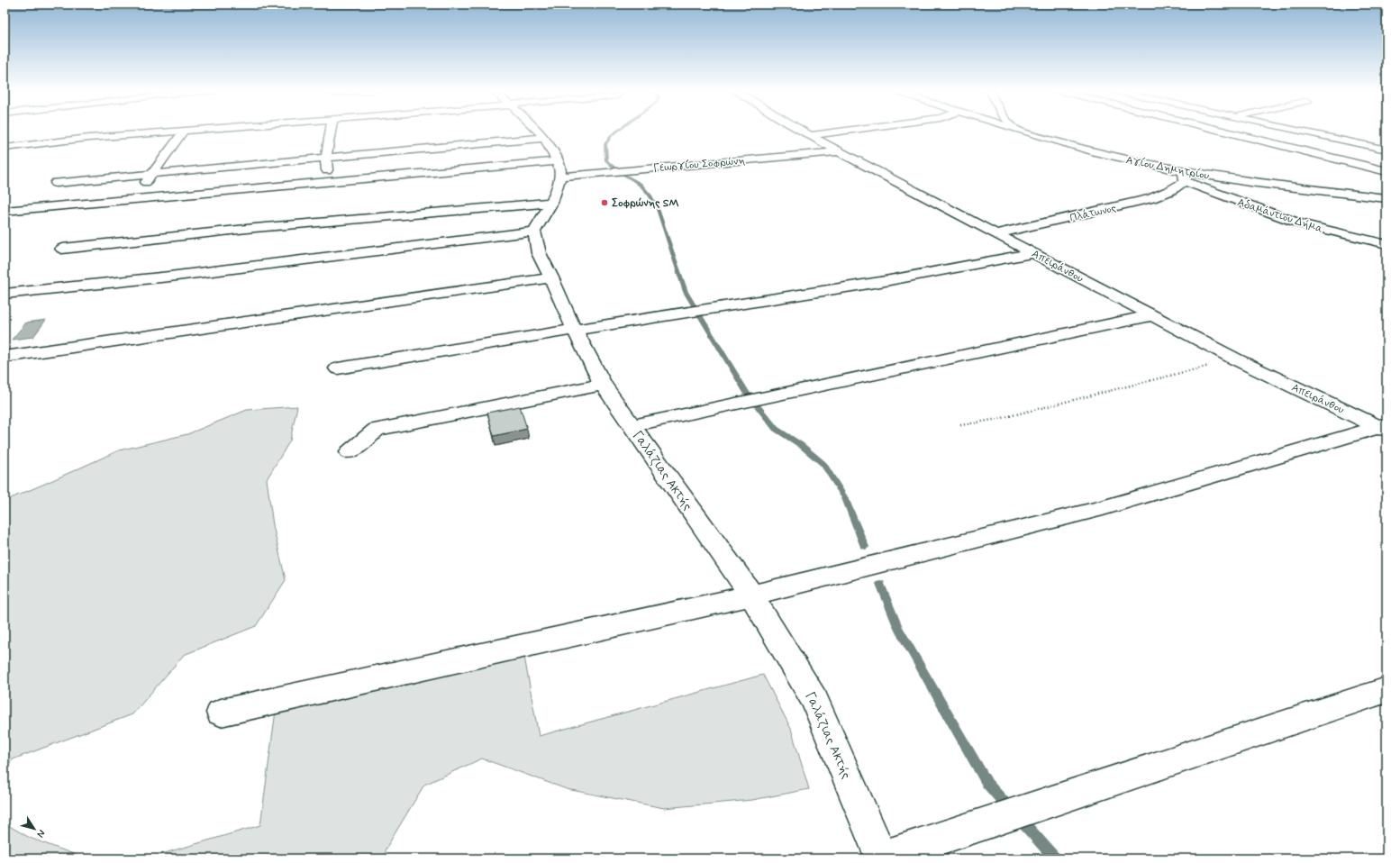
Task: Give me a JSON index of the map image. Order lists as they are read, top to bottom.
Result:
{
  "streets": {
    "street": [
      "Γεωργίου Σοφρώνη",
      "Αγίου Δημητρίου",
      "Πλάτωνος",
      "Αδαμάντιου Δήμα",
      "Απειράνθου",
      "Γαλάζιας Ακτής"
    ]
  },
  "crossings": [
    ["Γεωργίου Σοφρώνη", "Απειράνθου"],
    ["Αγίου Δημητρίου", "Πλάτωνος"],
    ["Αγίου Δημητρίου", "Αδαμάντιου Δήμα"],
    ["Πλάτωνος", "Αδαμάντιου Δήμα"],
    ["Πλάτωνος", "Απειράνθου"]
  ],
  "places": ["Σοφρώνης SM"],
  "north": "bottom right"
}
